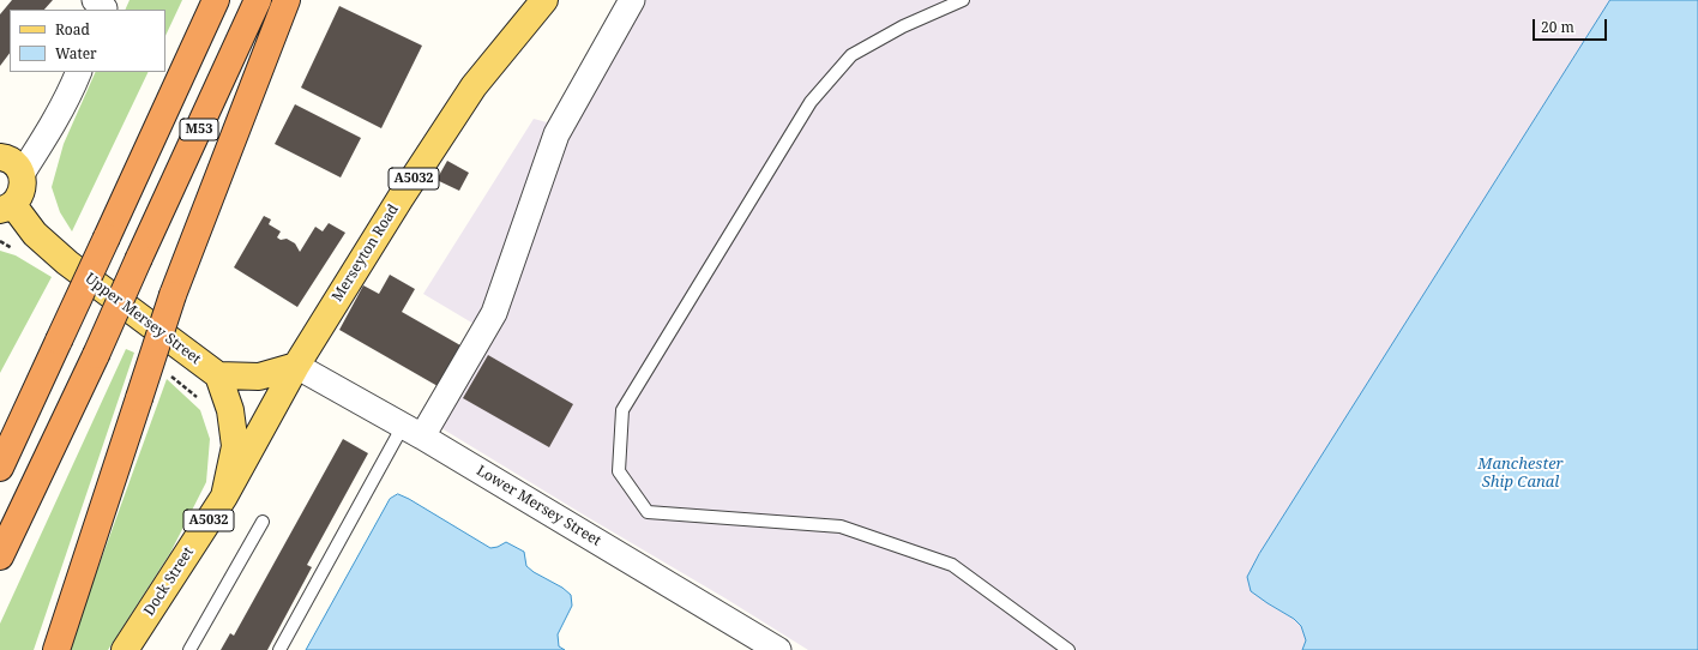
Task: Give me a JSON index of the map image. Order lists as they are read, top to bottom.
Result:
{
  "streets": {
    "highway": ["M53"],
    "main road": [
      "A5032",
      "Merseyton Road",
      "Upper Mersey Street",
      "Dock Street"
    ],
    "street": ["Lower Mersey Street"]
  },
  "crossings": [
    ["Merseyton Road", "Lower Mersey Street"],
    ["Merseyton Road", "Dock Street"],
    ["Upper Mersey Street", "Dock Street"]
  ],
  "water": ["Manchester Ship Canal"],
  "legend": ["Road", "Water"],
  "scale_bar": "20 m"
}
